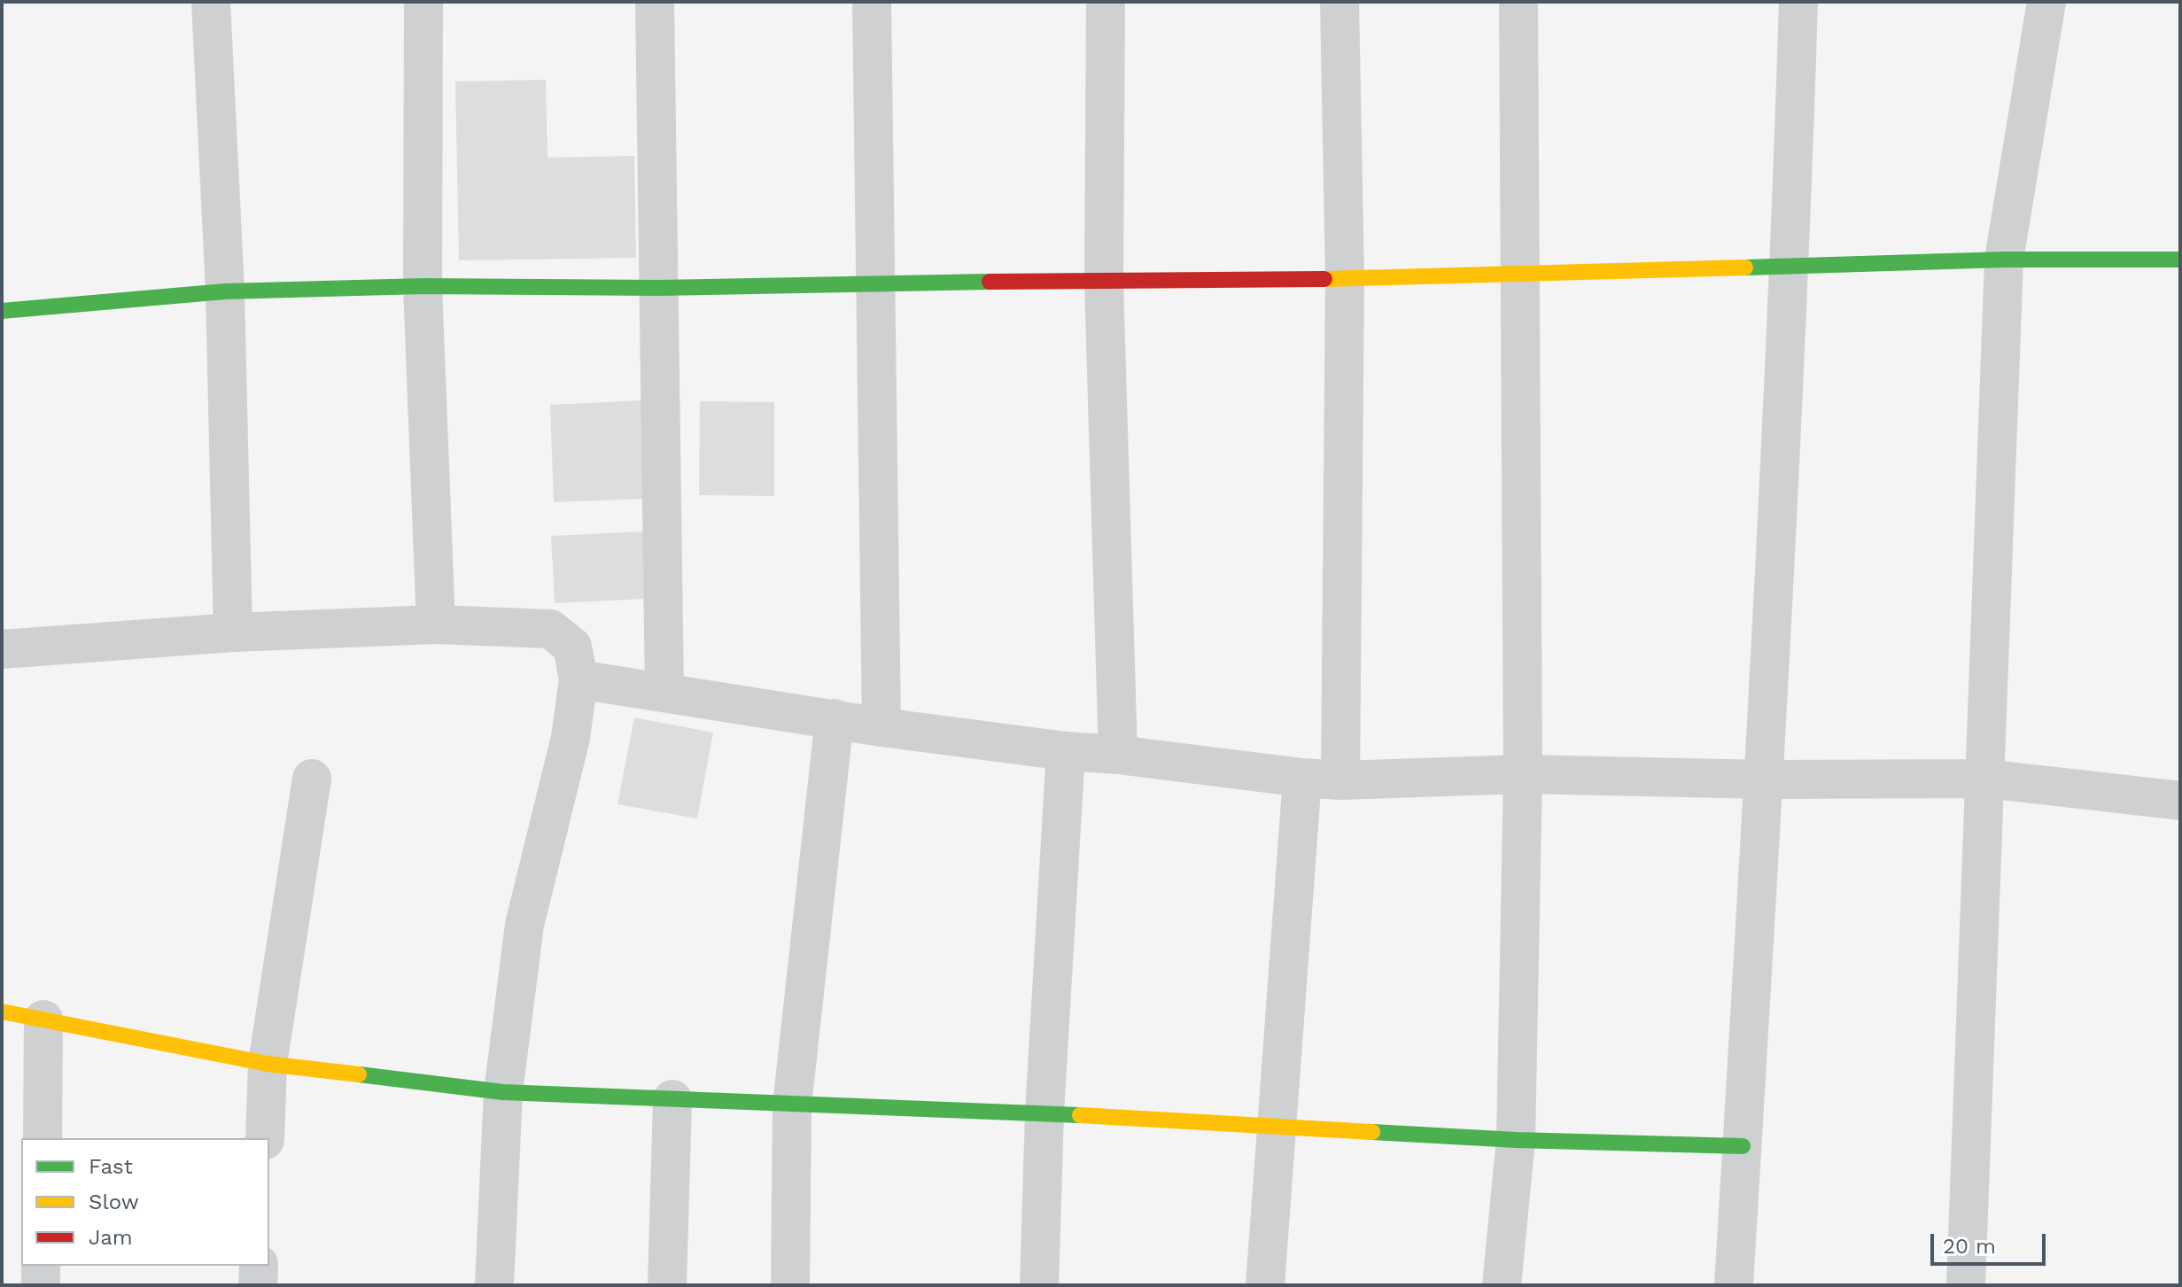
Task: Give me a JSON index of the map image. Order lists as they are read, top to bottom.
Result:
{
  "legend": ["Fast", "Slow", "Jam"],
  "scale_bar": "20 m"
}
